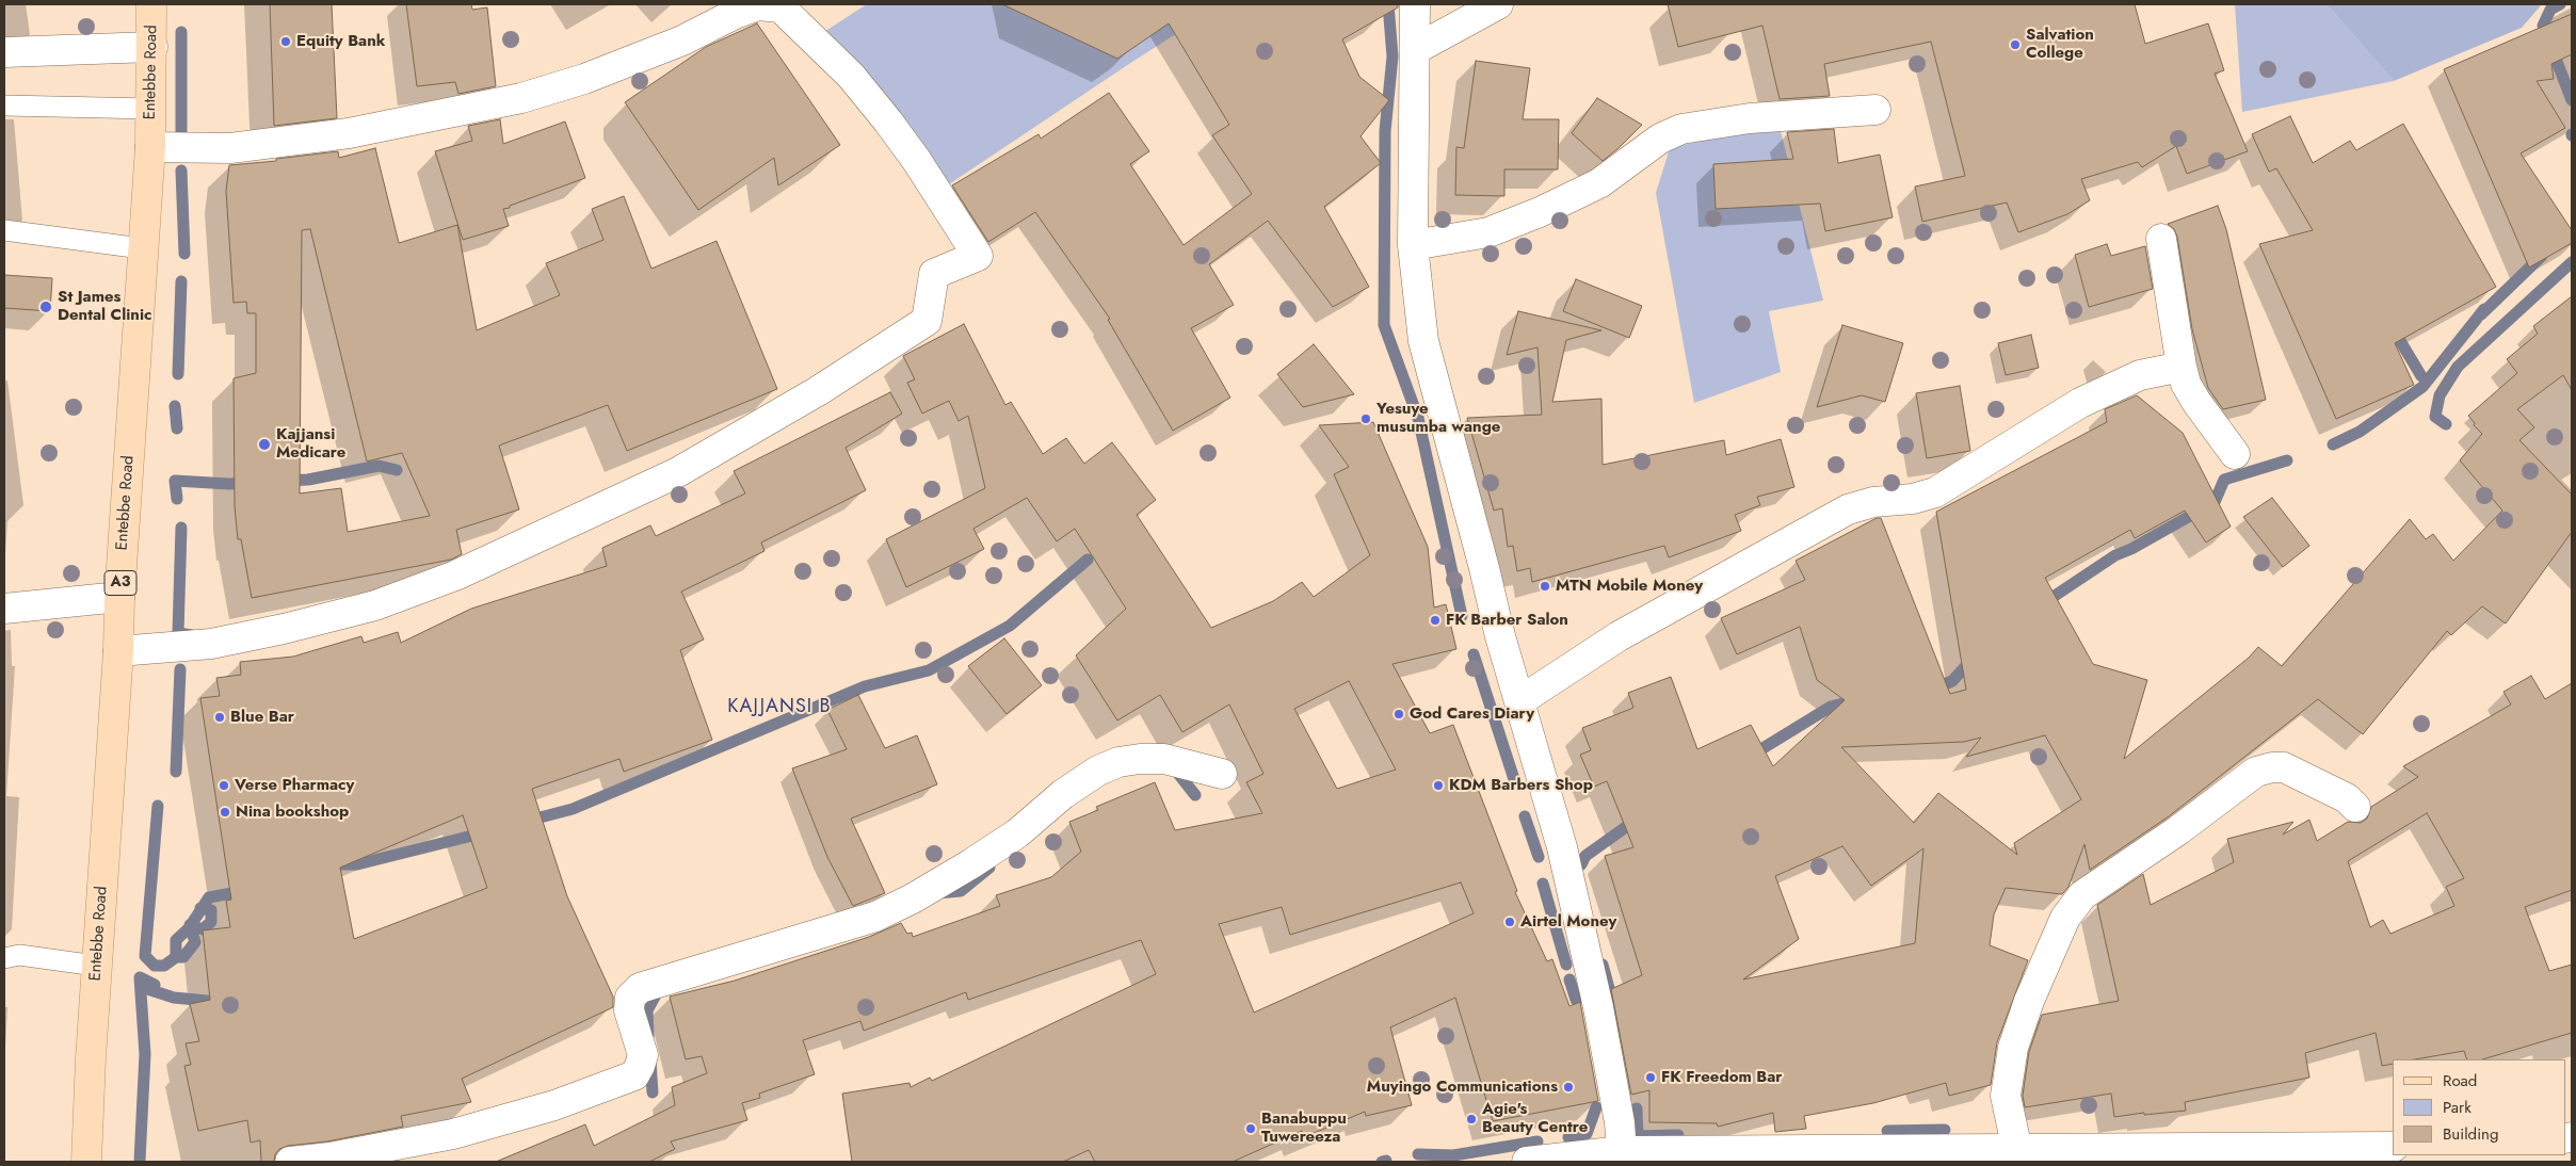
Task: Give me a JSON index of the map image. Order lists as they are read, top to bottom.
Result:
{
  "streets": {
    "main road": ["Entebbe Road", "A3"]
  },
  "districts": ["KAJJANSI B"],
  "places": [
    "Equity Bank",
    "Salvation College",
    "St James Dental Clinic",
    "Yesuye musumba wange",
    "Kajjansi Medicare",
    "MTN Mobile Money",
    "FK Barber Salon",
    "God Cares Diary",
    "Blue Bar",
    "Verse Pharmacy",
    "KDM Barbers Shop",
    "Nina bookshop",
    "Airtel Money",
    "FK Freedom Bar",
    "Muyingo Communications",
    "Agie's Beauty Centre",
    "Banabuppu Tuwereeza"
  ],
  "legend": ["Road", "Park", "Building"]
}
